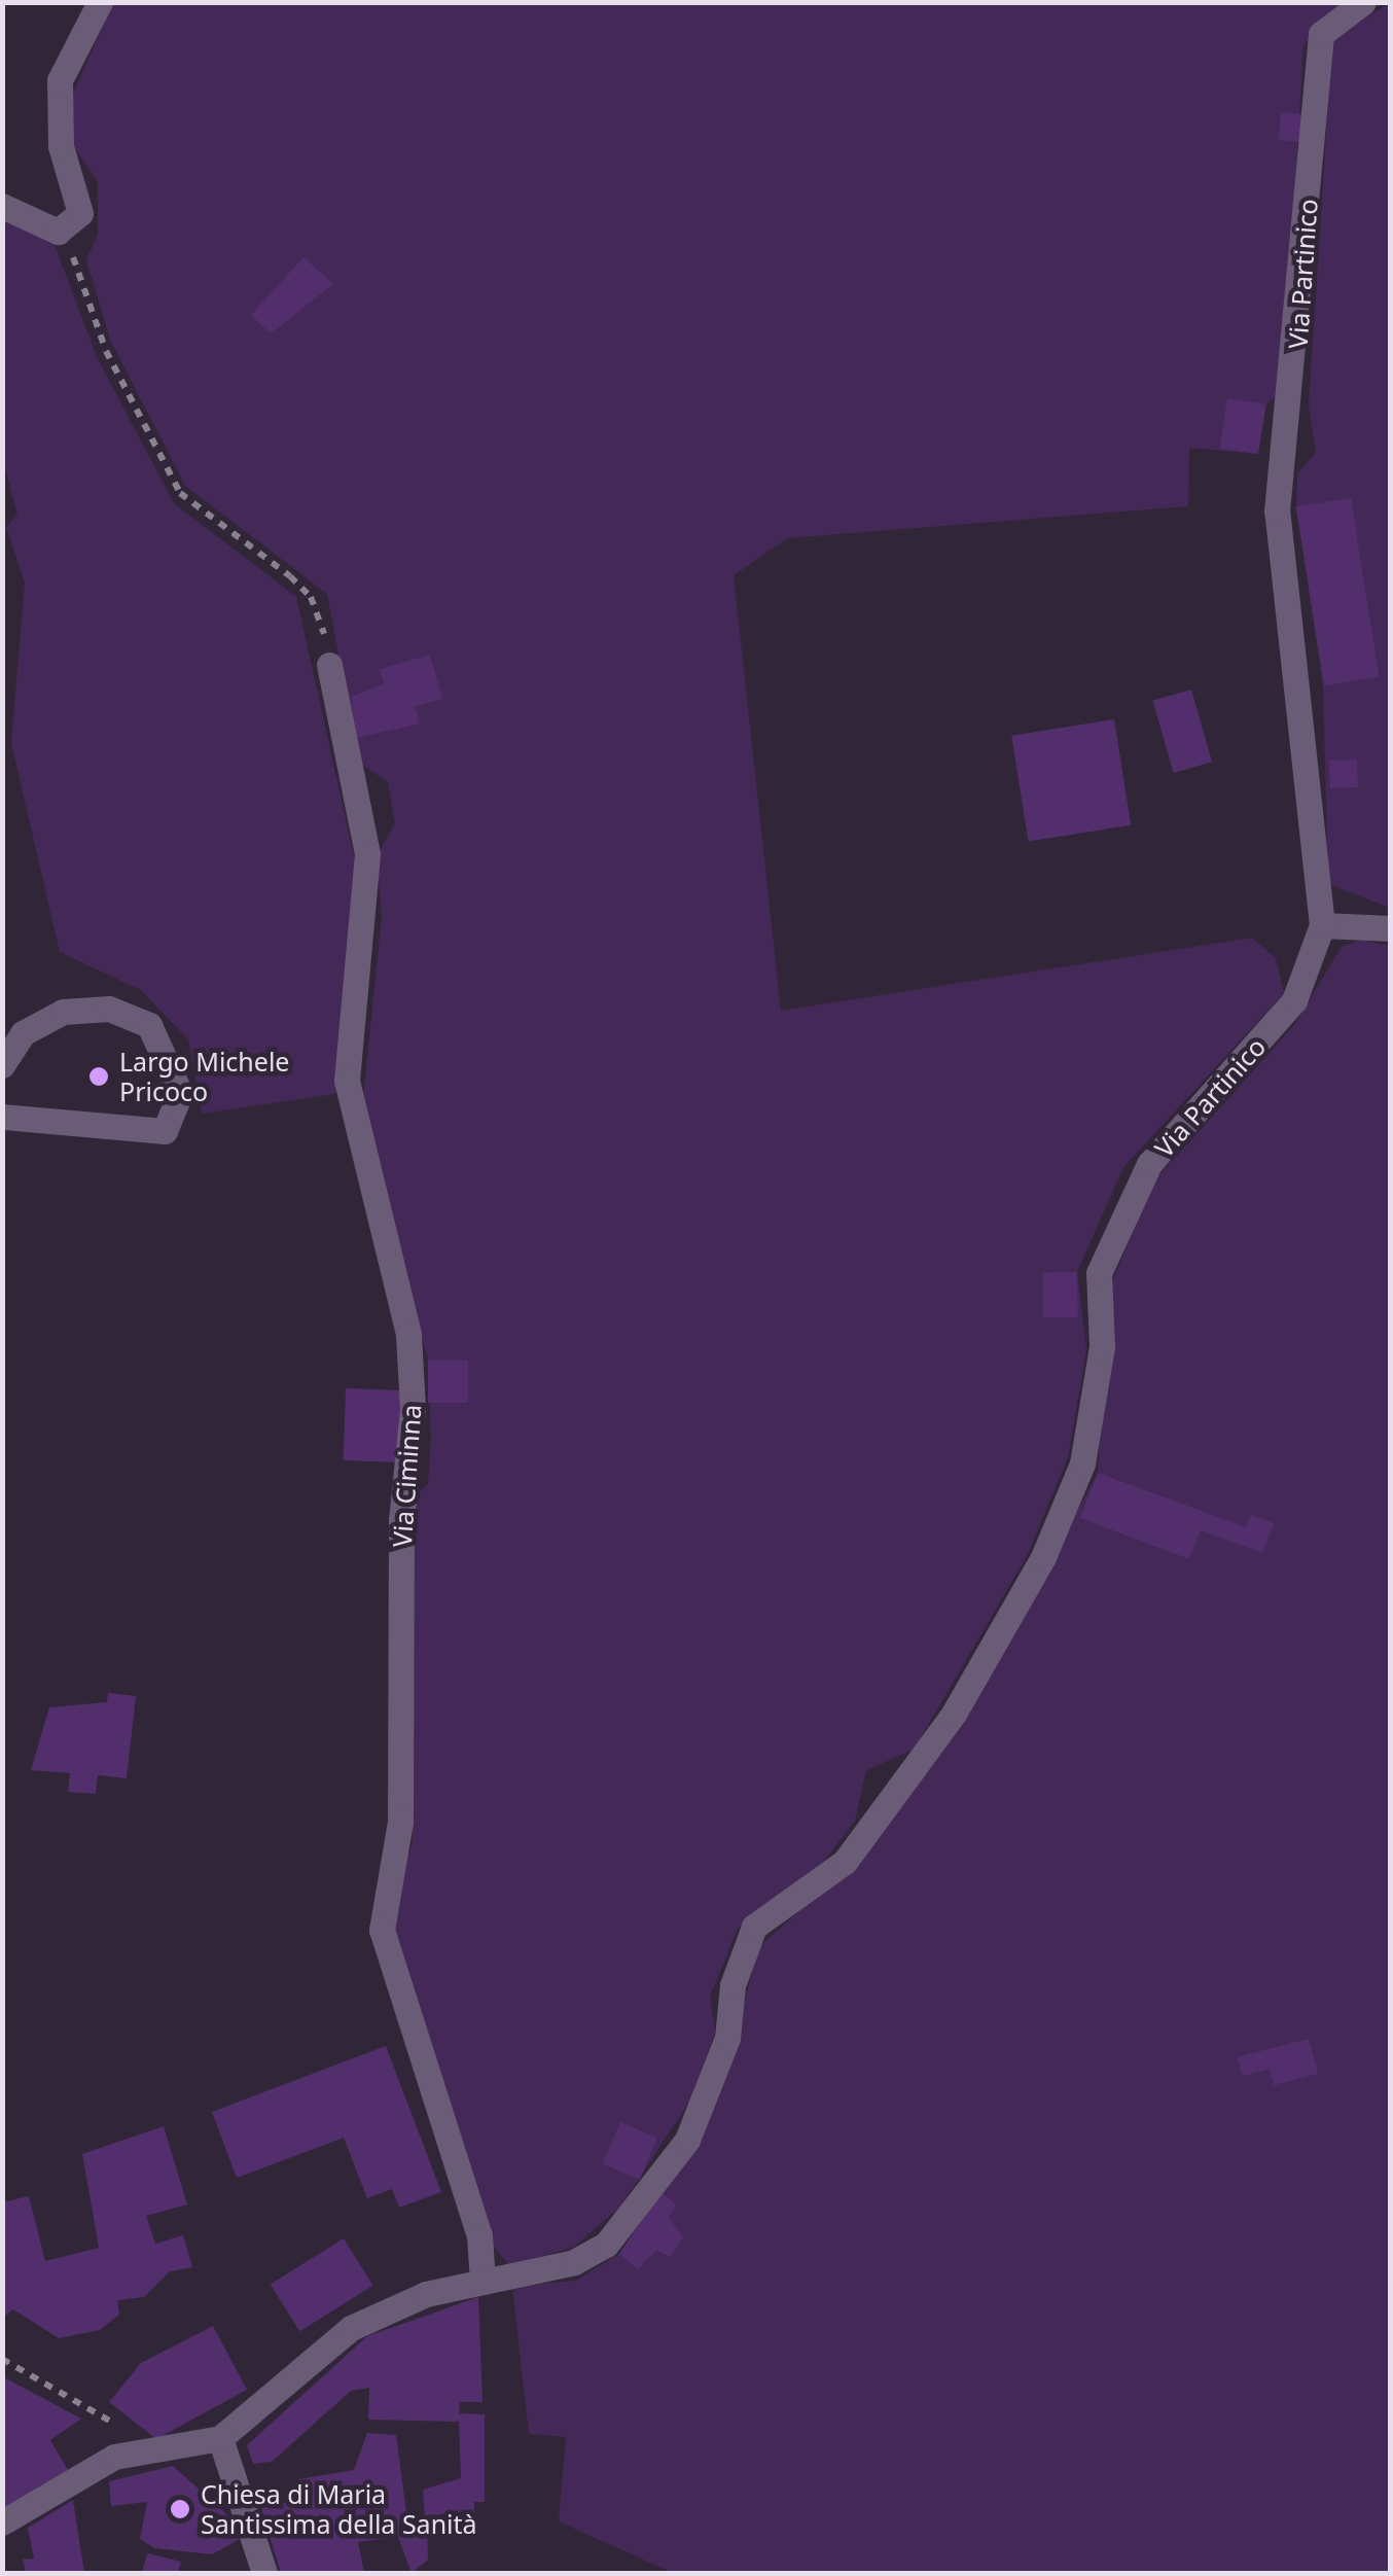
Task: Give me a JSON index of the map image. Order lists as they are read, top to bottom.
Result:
{
  "streets": {
    "street": ["Via Partinico", "Via Ciminna"]
  },
  "crossings": [
    ["Via Partinico", "Via Ciminna"]
  ],
  "places": ["Largo Michele Pricoco", "Chiesa di Maria Santissima della Sanità"]
}
